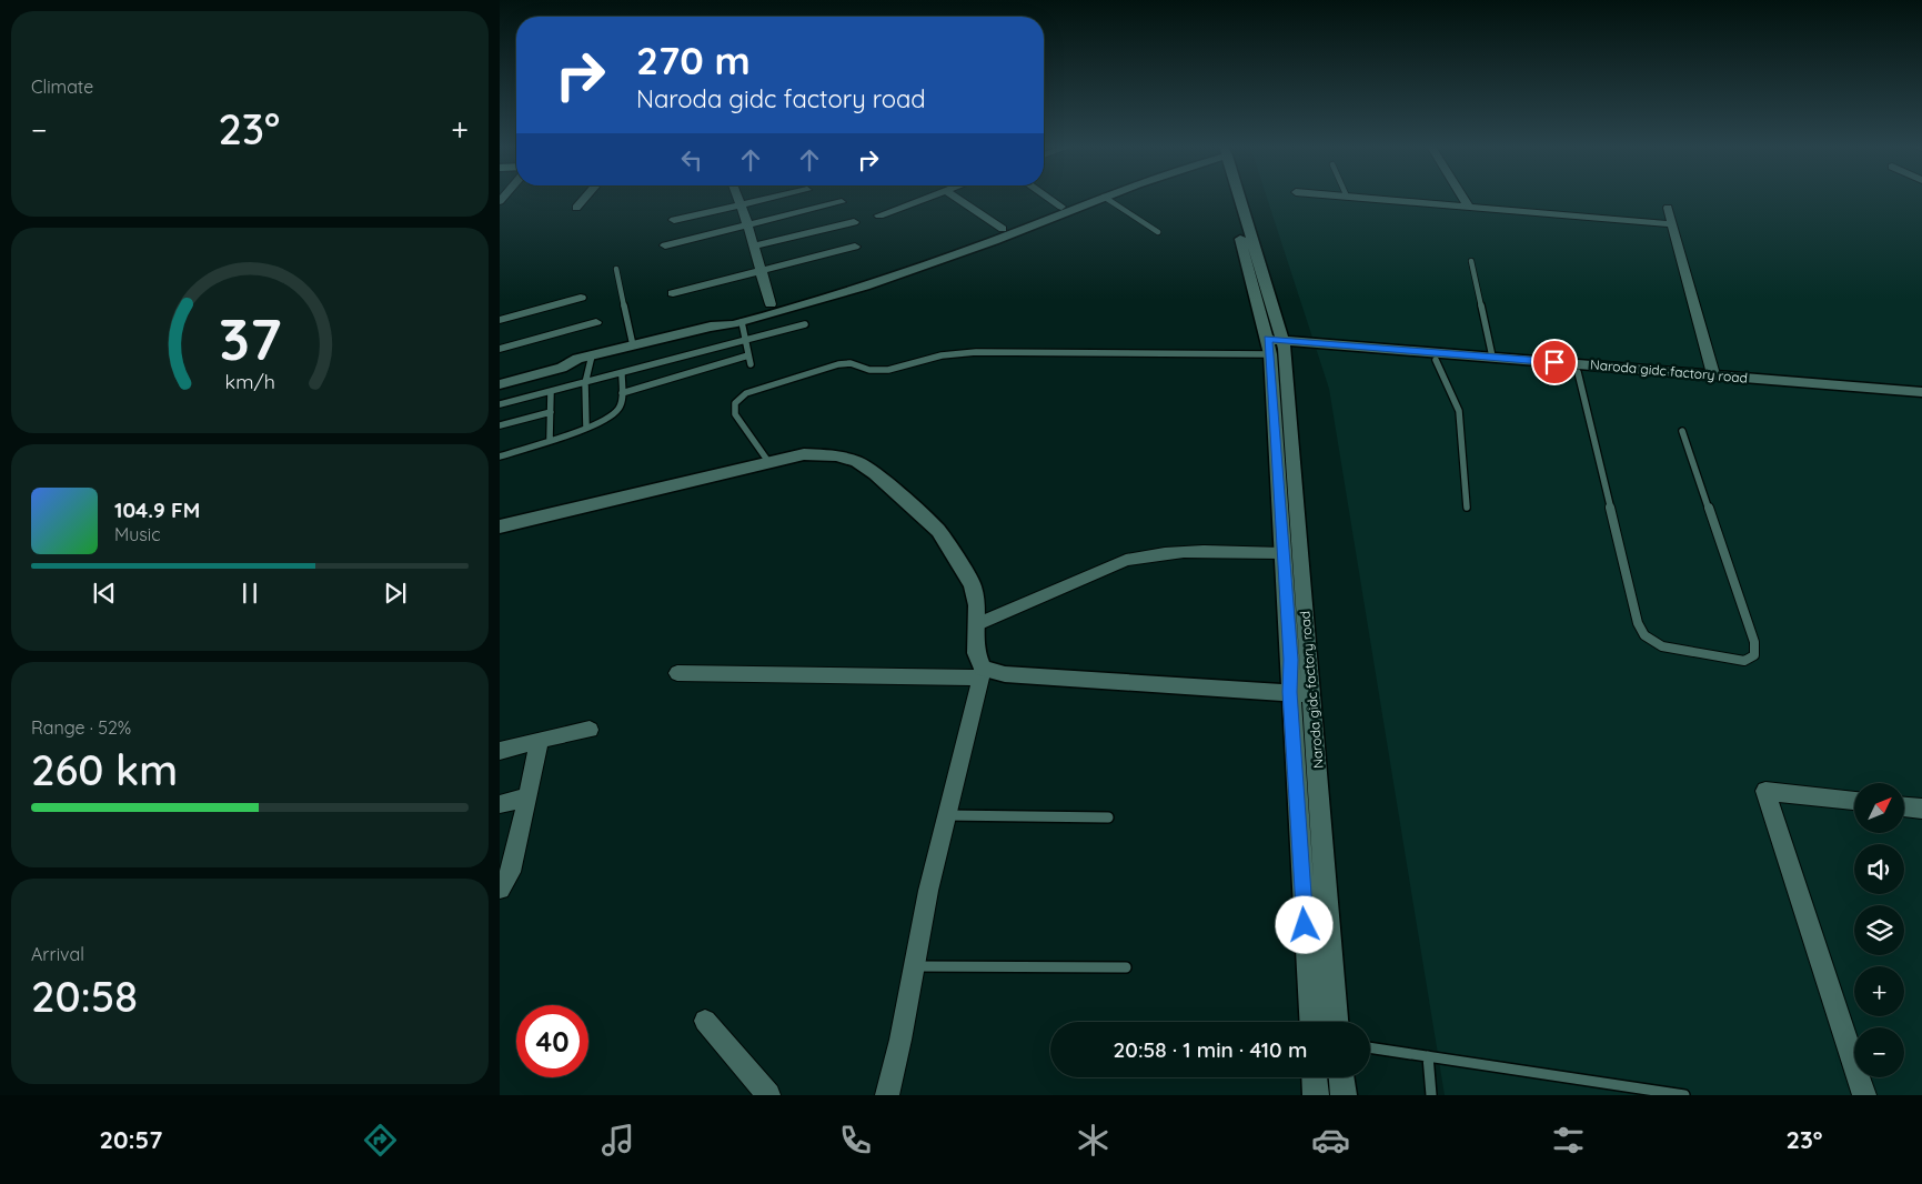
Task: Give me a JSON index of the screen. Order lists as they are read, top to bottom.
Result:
{
  "streets": {
    "street": ["Naroda gidc factory road"]
  },
  "north": "top right",
  "page": {
    "tile": [
      "Climate",
      ["Range · 52%", "260 km"],
      ["Arrival", "20:58"]
    ],
    "turn": ["270 m", "Naroda gidc factory road"],
    "heat": ["−", "23°", "+"],
    "song": ["104.9 FM", "Music"],
    "map_buttons": ["+", "−"],
    "limit": "40",
    "trip": "20:58 · 1 min · 410 m",
    "tabs": ["20:57", "23°"],
    "gauge": ["37", "km/h"]
  }
}
